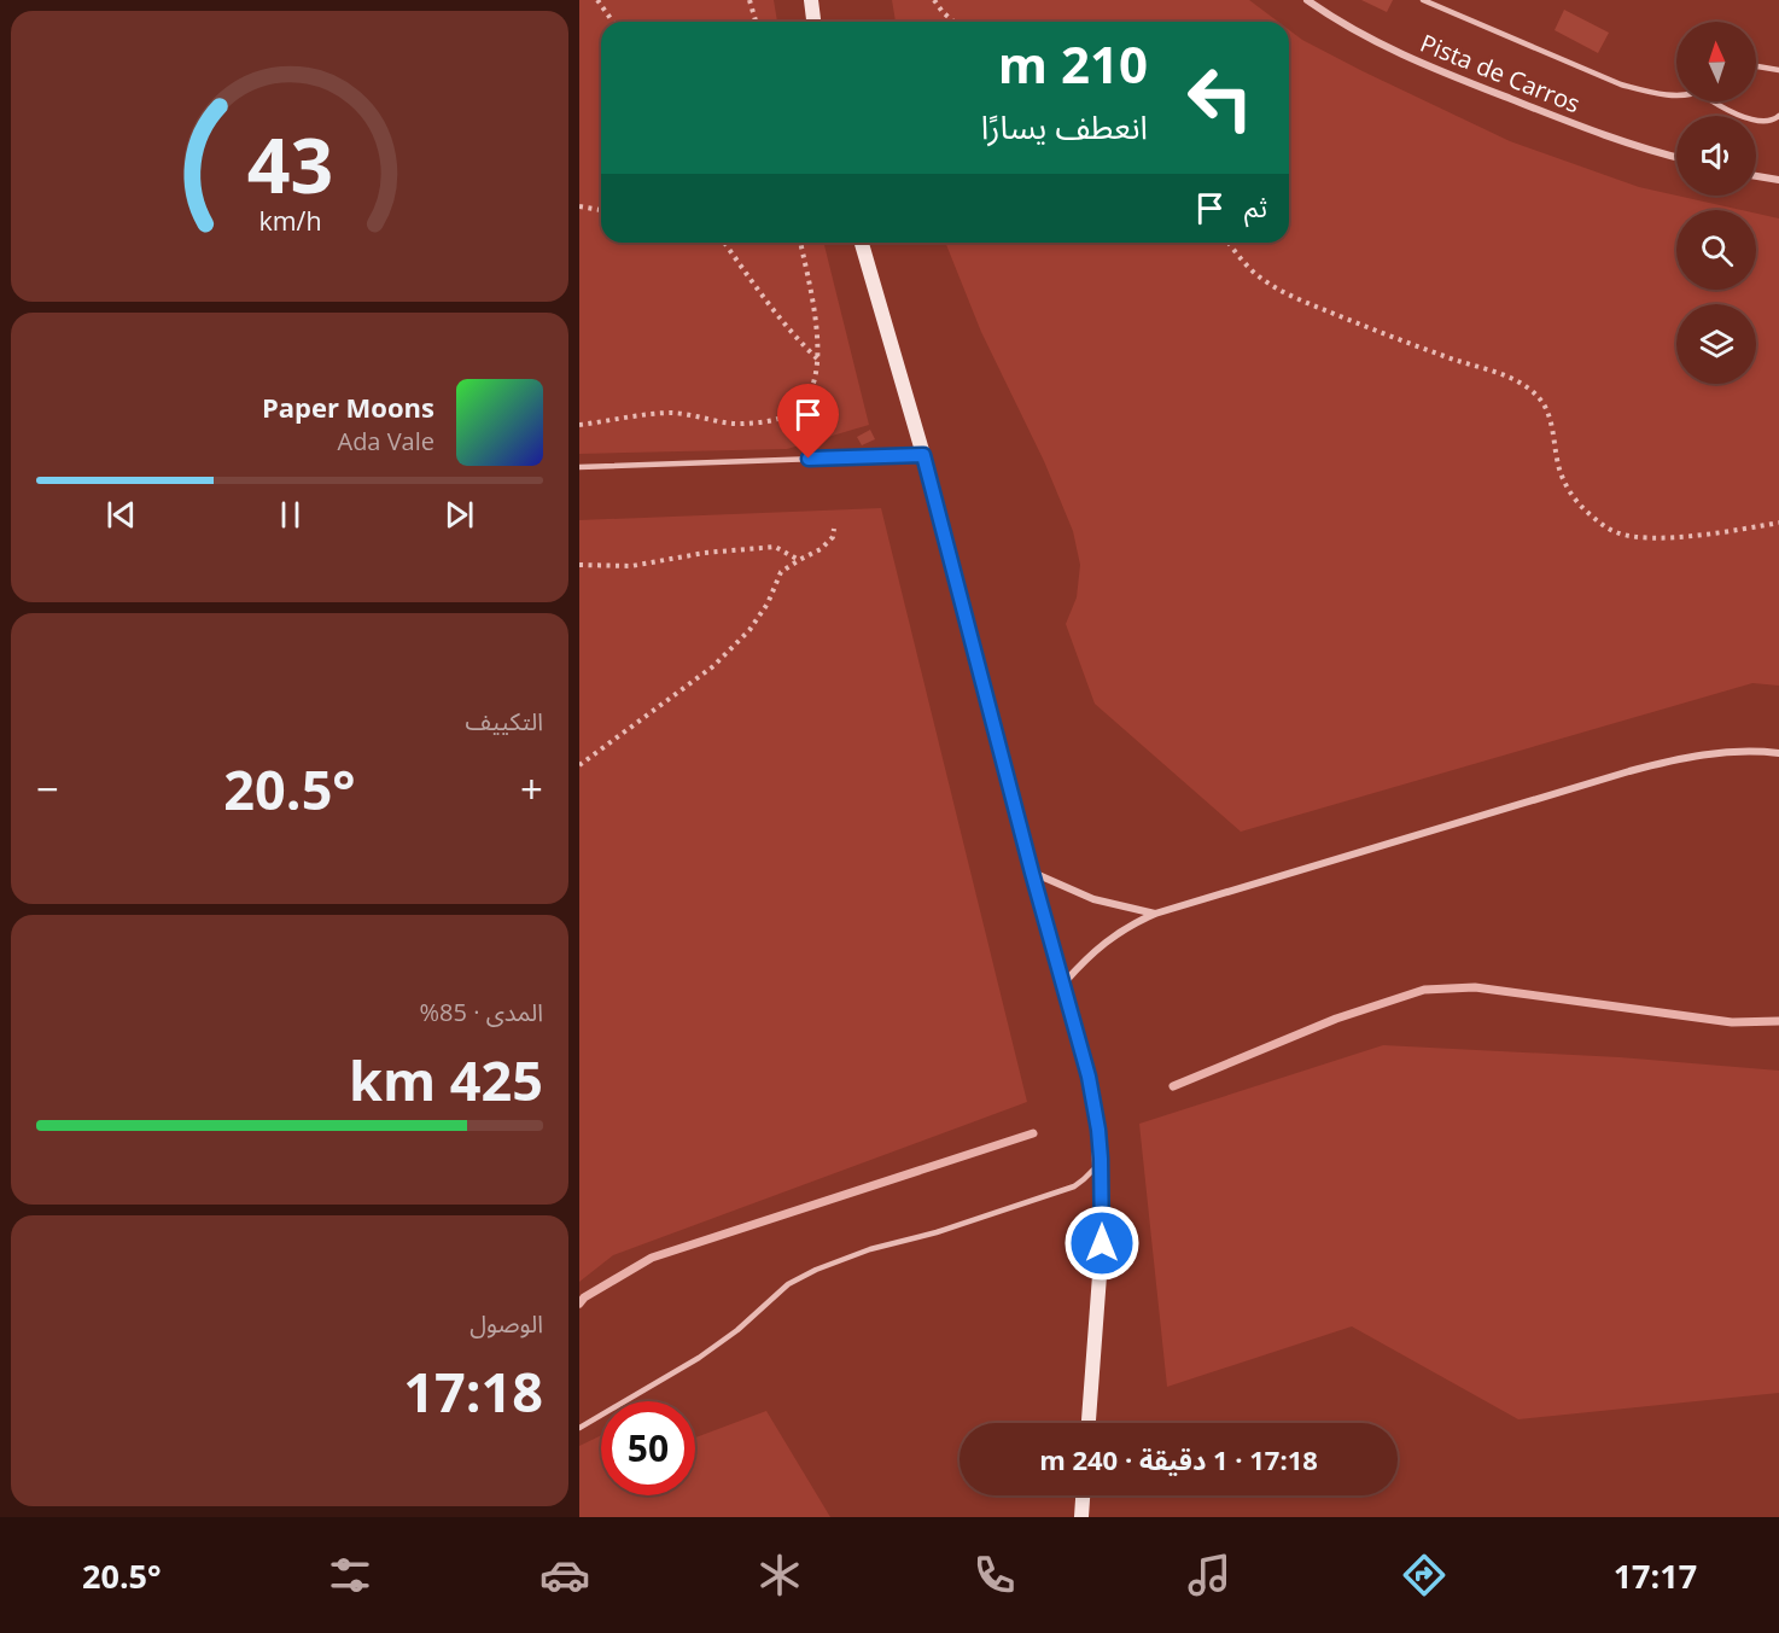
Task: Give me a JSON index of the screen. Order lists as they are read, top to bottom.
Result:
{
  "streets": {
    "street": ["Pista de Carros"]
  },
  "north": "top",
  "page": {
    "turn": ["210 m", "انعطف يسارًا"],
    "then": "ثم",
    "song": ["Paper Moons", "Ada Vale"],
    "tile": [
      "التكييف",
      ["المدى · 85%", "425 km"],
      ["الوصول", "17:18"]
    ],
    "heat": ["−", "20.5°", "+"],
    "limit": "50",
    "trip": "17:18 · 1 دقيقة · 240 m",
    "tabs": ["17:17", "20.5°"],
    "gauge": ["43", "km/h"]
  }
}
